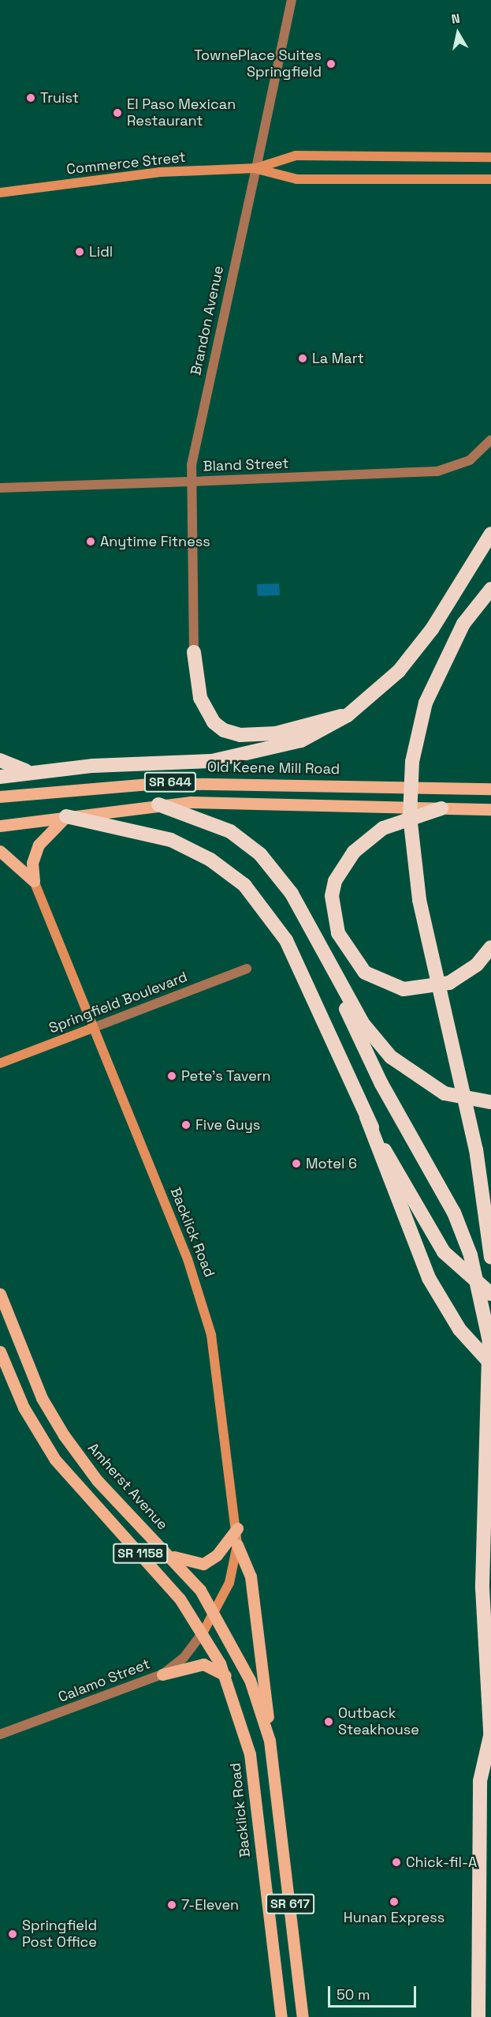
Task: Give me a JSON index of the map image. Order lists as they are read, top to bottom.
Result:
{
  "streets": {
    "main road": [
      "Commerce Street",
      "Old Keene Mill Road",
      "SR 644",
      "Springfield Boulevard",
      "Backlick Road",
      "Amherst Avenue",
      "SR 1158",
      "SR 617"
    ],
    "street": ["Brandon Avenue", "Bland Street", "Calamo Street"]
  },
  "crossings": [
    ["Commerce Street", "Brandon Avenue"],
    ["Brandon Avenue", "Bland Street"],
    ["Springfield Boulevard", "Backlick Road"],
    ["Backlick Road", "Amherst Avenue"],
    ["Backlick Road", "SR 1158"],
    ["Backlick Road", "Calamo Street"],
    ["Backlick Road", "SR 617"],
    ["Amherst Avenue", "SR 1158"],
    ["SR 1158", "Calamo Street"],
    ["SR 1158", "SR 617"]
  ],
  "places": [
    "TownePlace Suites Springfield",
    "Truist",
    "El Paso Mexican Restaurant",
    "Lidl",
    "La Mart",
    "Anytime Fitness",
    "Pete's Tavern",
    "Five Guys",
    "Motel 6",
    "Outback Steakhouse",
    "Chick-fil-A",
    "Hunan Express",
    "7-Eleven",
    "Springfield Post Office"
  ],
  "scale_bar": "50 m",
  "north": "top"
}
